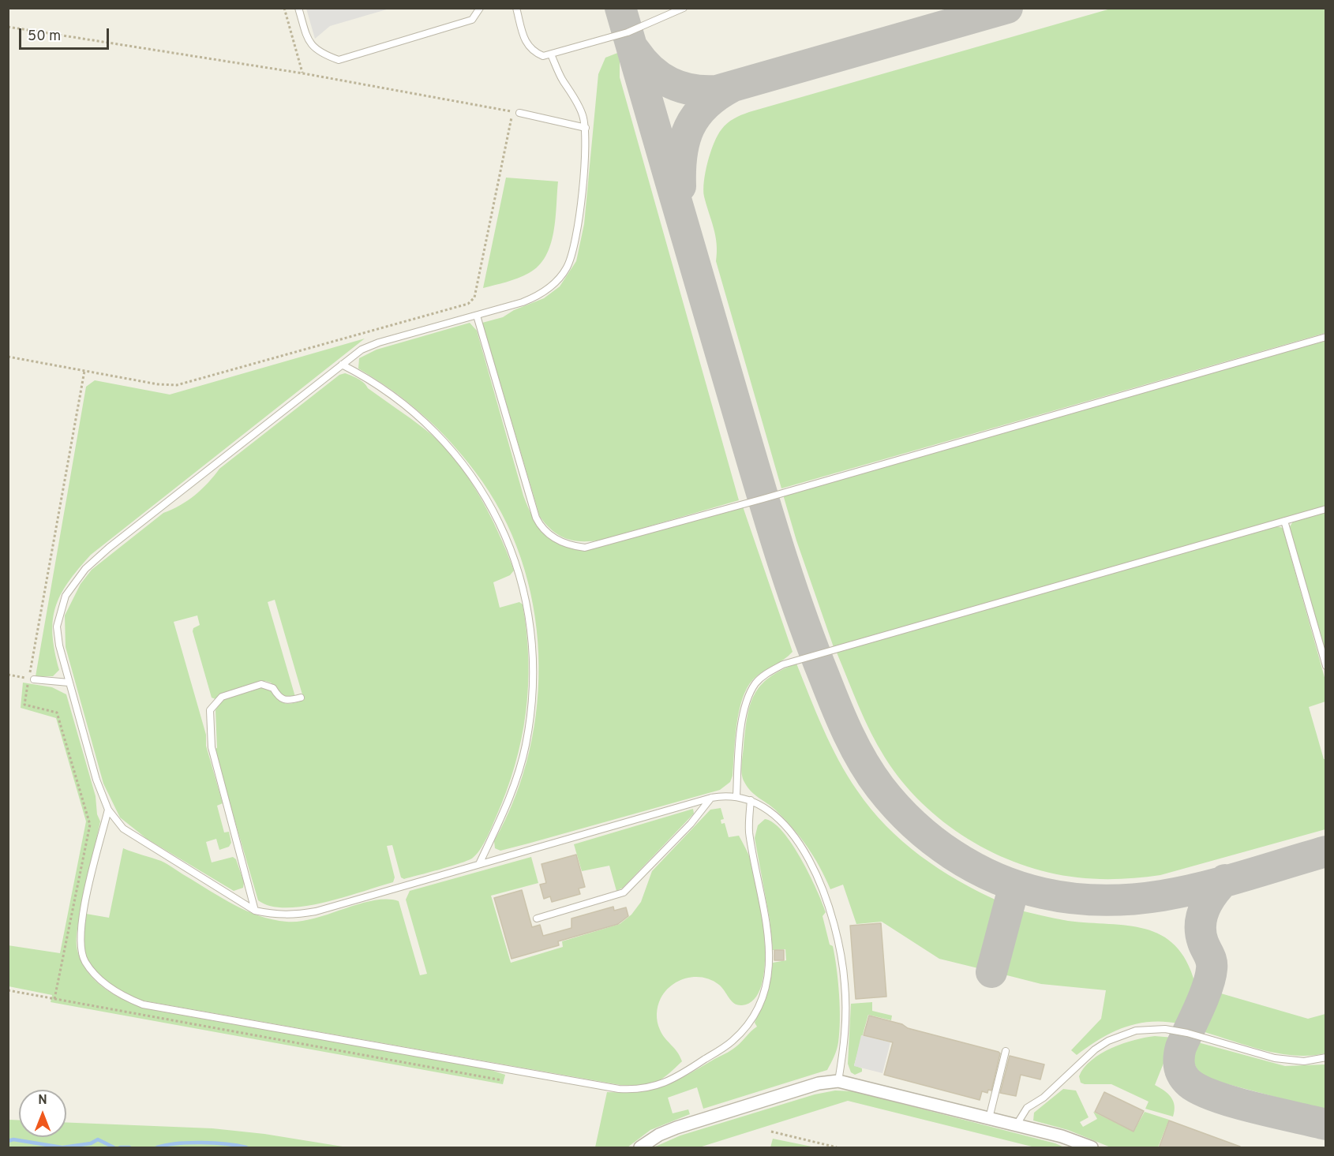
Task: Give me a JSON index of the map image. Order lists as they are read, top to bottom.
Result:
{
  "scale_bar": "50 m",
  "north": "top"
}
